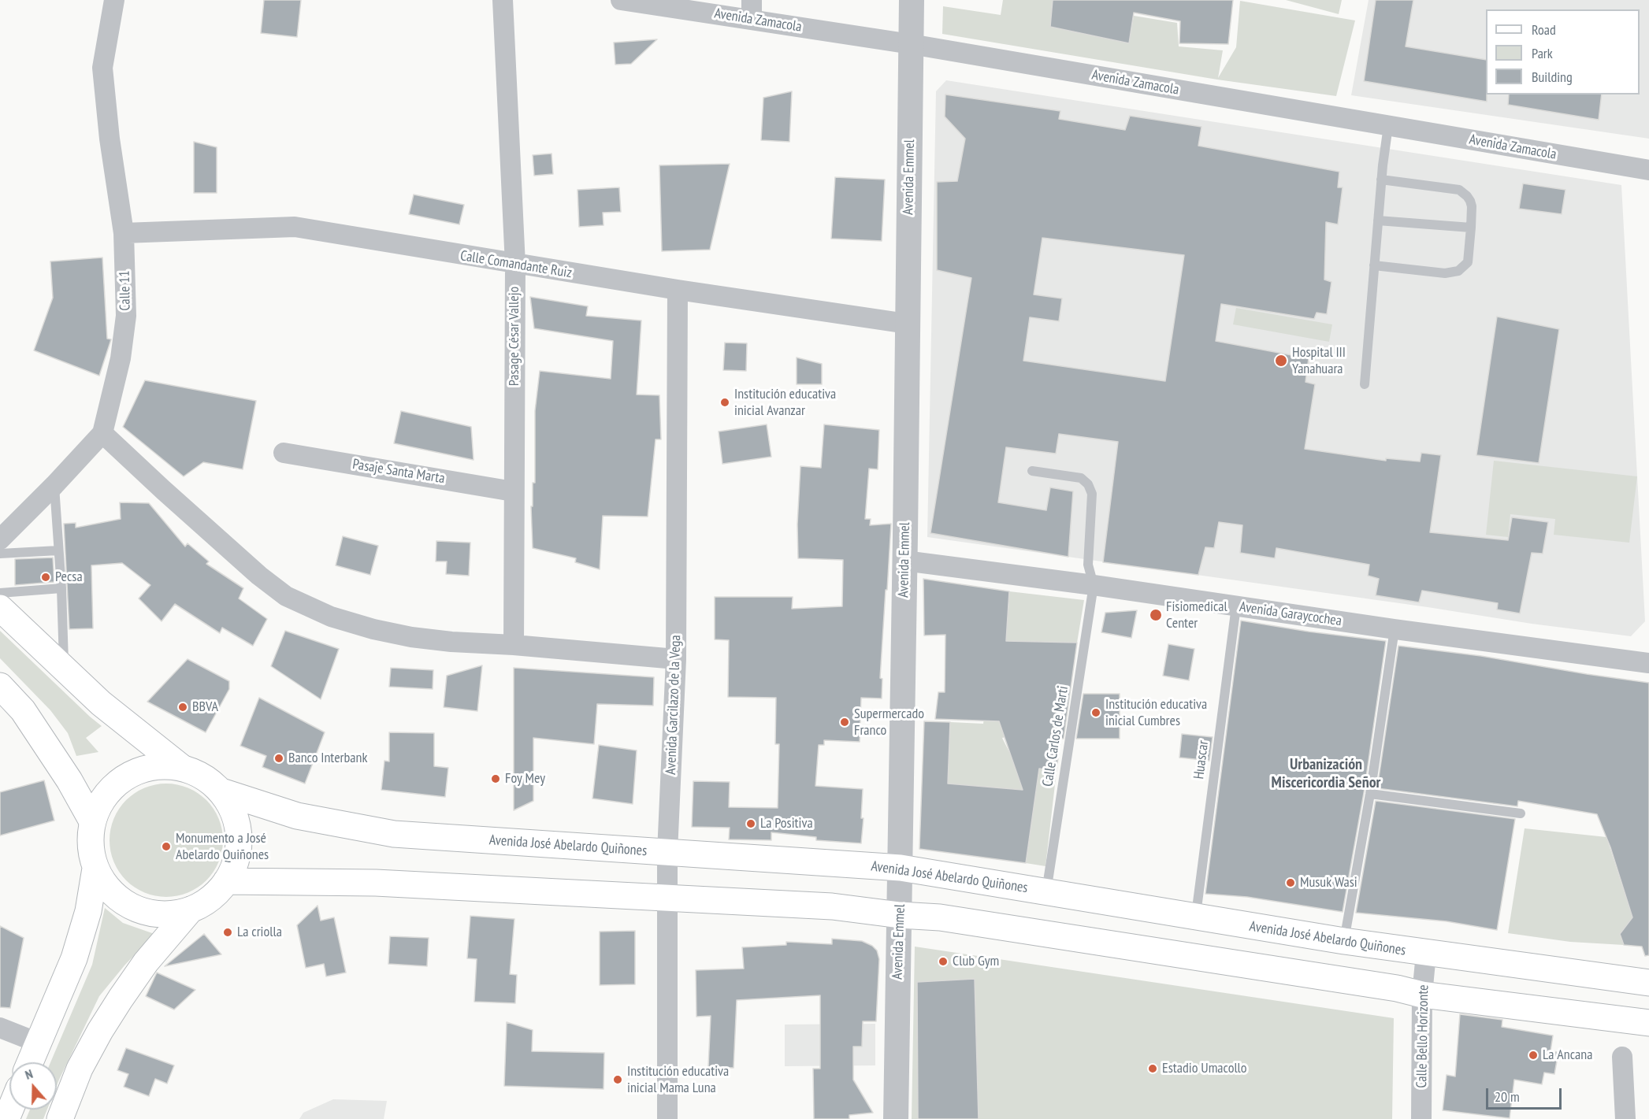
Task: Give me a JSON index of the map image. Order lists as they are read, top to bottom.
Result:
{
  "streets": {
    "main road": ["Avenida José Abelardo Quiñones"],
    "street": [
      "Avenida Zamacola",
      "Avenida Emmel",
      "Calle Comandante Ruiz",
      "Calle 11",
      "Pasage César Vallejo",
      "Pasaje Santa Marta",
      "Avenida Garaycochea",
      "Avenida Garcilazo de la Vega",
      "Calle Bello Horizonte"
    ],
    "lane": ["Calle Carlos de Marti", "Huascar"]
  },
  "crossings": [
    ["Avenida Zamacola", "Avenida Emmel"],
    ["Avenida Emmel", "Calle Comandante Ruiz"],
    ["Avenida Emmel", "Avenida Garaycochea"],
    ["Avenida Emmel", "Avenida José Abelardo Quiñones"],
    ["Calle Comandante Ruiz", "Calle 11"],
    ["Calle Comandante Ruiz", "Pasage César Vallejo"],
    ["Calle Comandante Ruiz", "Avenida Garcilazo de la Vega"],
    ["Pasage César Vallejo", "Pasaje Santa Marta"],
    ["Avenida Garaycochea", "Calle Carlos de Marti"],
    ["Avenida Garaycochea", "Huascar"],
    ["Avenida Garcilazo de la Vega", "Avenida José Abelardo Quiñones"],
    ["Calle Carlos de Marti", "Avenida José Abelardo Quiñones"],
    ["Huascar", "Avenida José Abelardo Quiñones"],
    ["Avenida José Abelardo Quiñones", "Calle Bello Horizonte"]
  ],
  "districts": ["Urbanización Miscericordia Señor"],
  "places": [
    "Hospital III Yanahuara",
    "Institución educativa inicial Avanzar",
    "Pecsa",
    "Fisiomedical Center",
    "BBVA",
    "Institución educativa inicial Cumbres",
    "Supermercado Franco",
    "Banco Interbank",
    "Foy Mey",
    "La Positiva",
    "Monumento a José Abelardo Quiñones",
    "Musuk Wasi",
    "La criolla",
    "Club Gym",
    "La Ancana",
    "Estadio Umacollo",
    "Institución educativa inicial Mama Luna"
  ],
  "legend": ["Road", "Park", "Building"],
  "scale_bar": "20 m",
  "north": "top"
}
